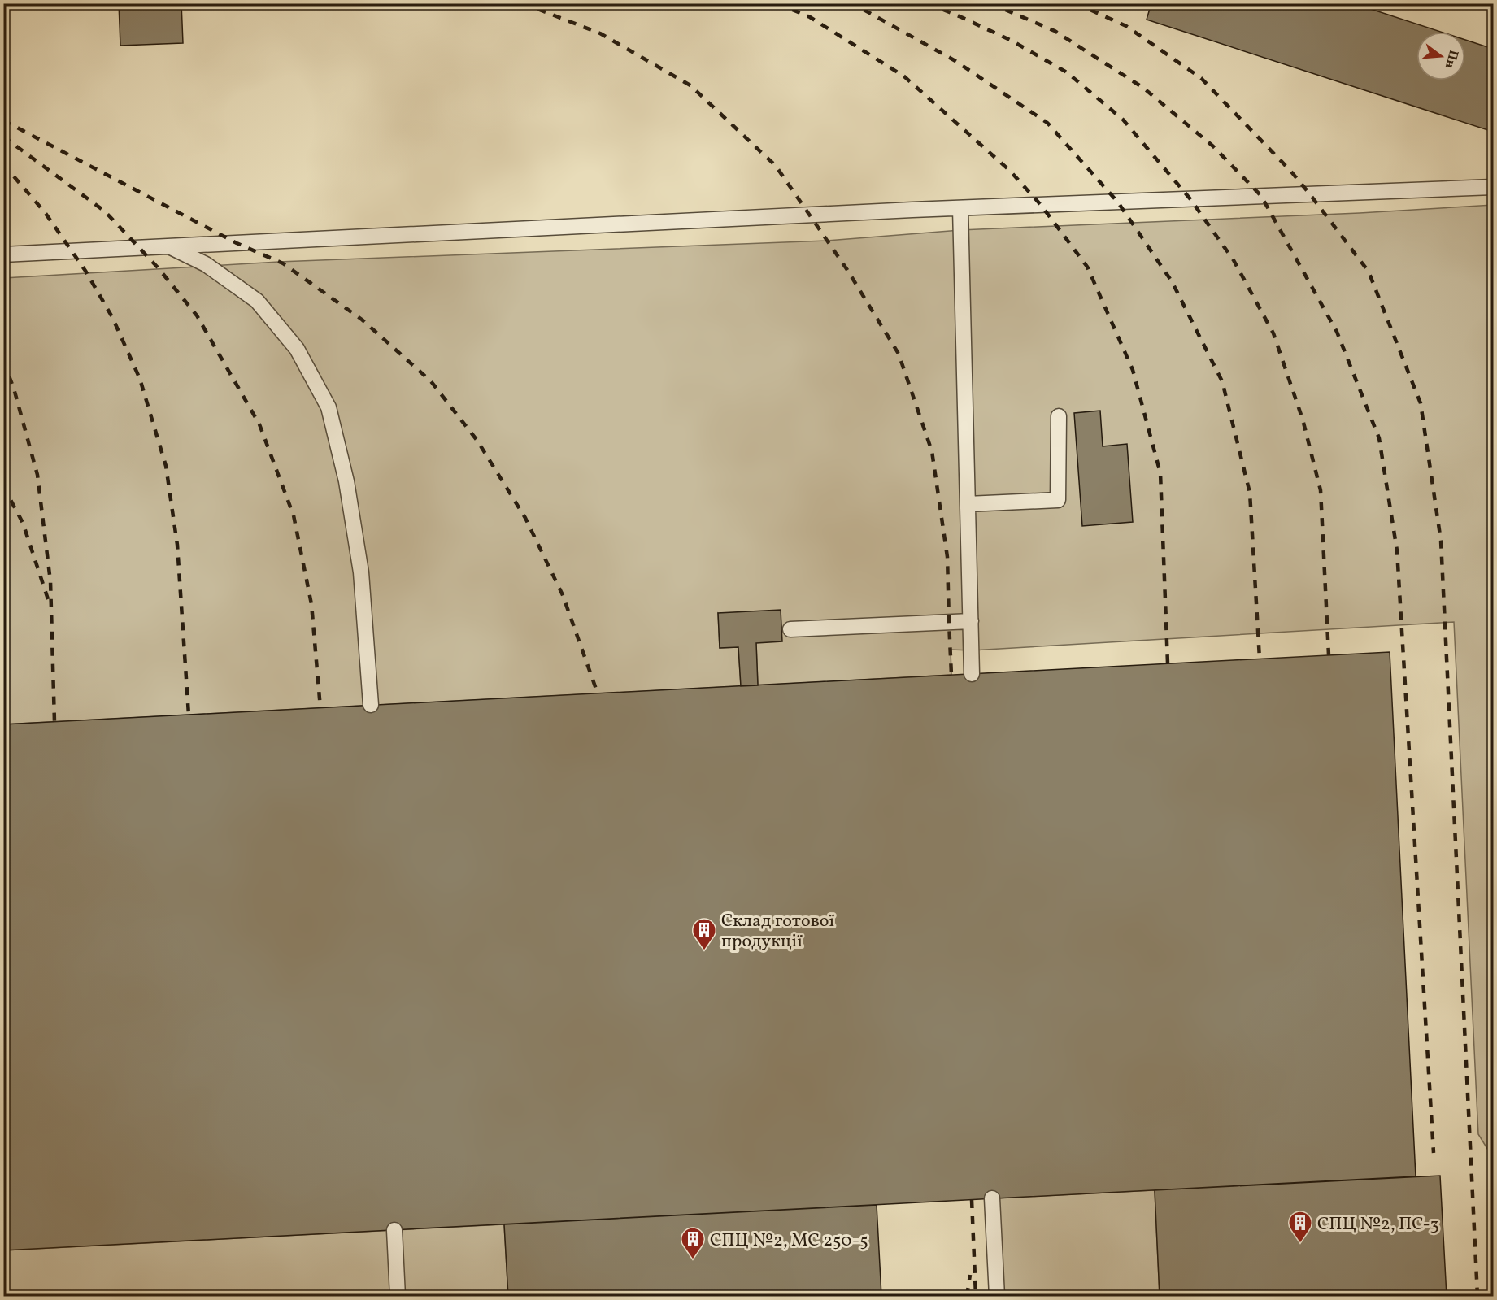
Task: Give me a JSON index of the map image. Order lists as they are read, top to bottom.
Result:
{
  "places": {
    "building": ["Склад готової продукції", "СПЦ №2, ПС-3", "СПЦ №2, МС 250-5"]
  },
  "north": "right"
}
